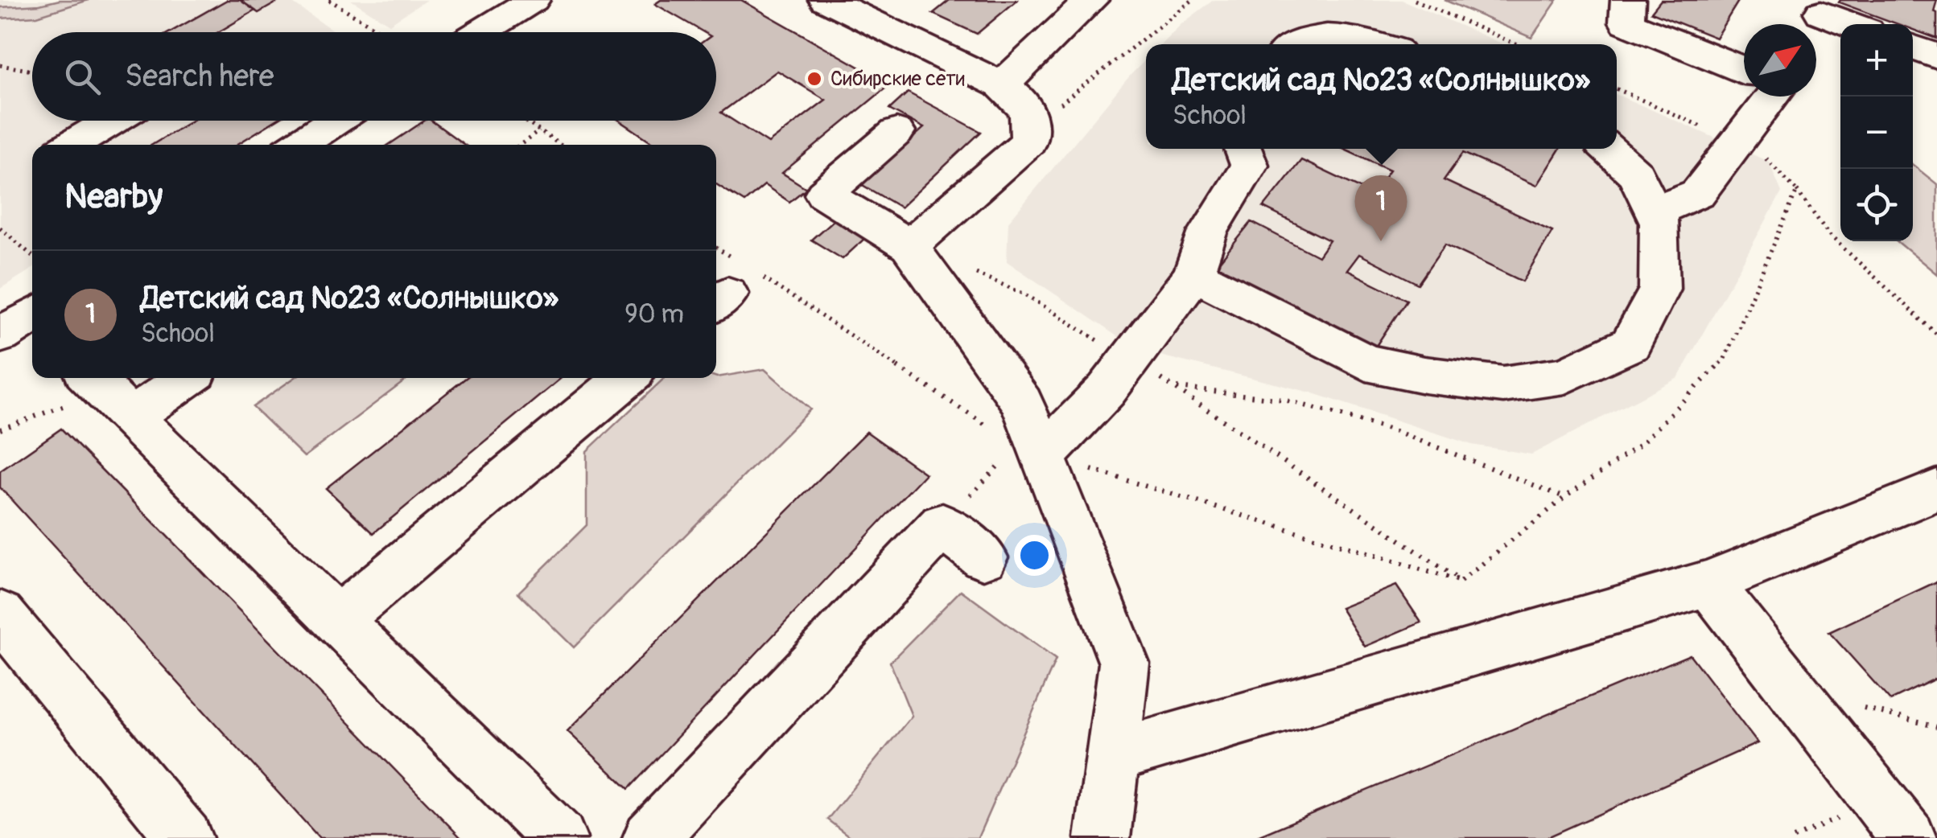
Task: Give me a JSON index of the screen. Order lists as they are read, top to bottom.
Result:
{
  "places": ["Сибирские сети"],
  "north": "top right",
  "page": {
    "map_buttons": ["+", "−"],
    "search": "Search here",
    "popup": ["Детский сад №23 «Солнышко»", "School"],
    "heading": "Nearby",
    "pins": "1",
    "list": [
      {
        "mark": "1",
        "name": "Детский сад №23 «Солнышко»",
        "note": "School",
        "value": "90 m"
      }
    ]
  }
}
